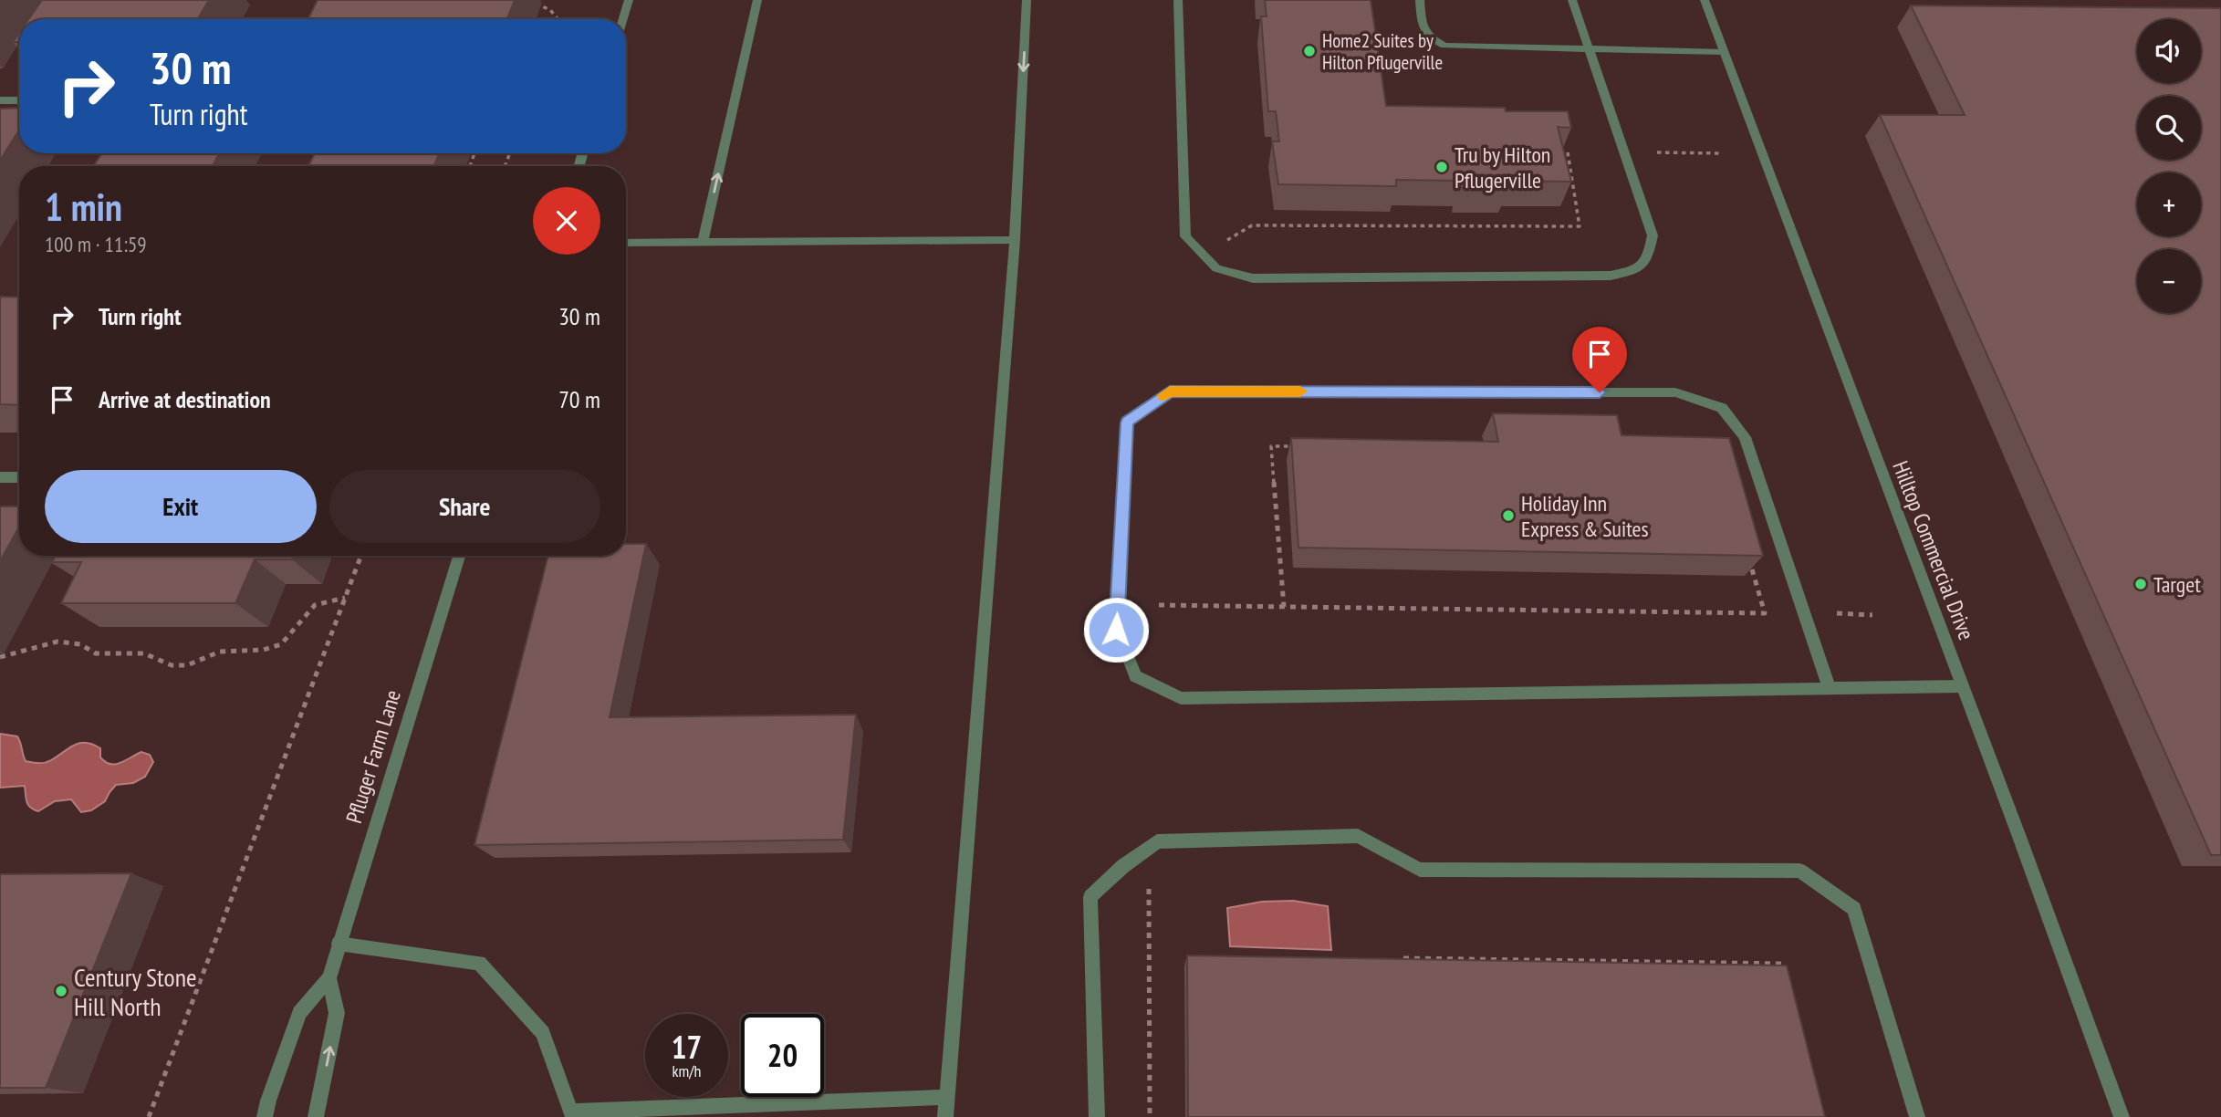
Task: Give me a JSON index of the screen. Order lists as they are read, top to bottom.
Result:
{
  "streets": {
    "street": ["Hilltop Commercial Drive", "Pfluger Farm Lane"]
  },
  "places": [
    "Home2 Suites by Hilton Pflugerville",
    "Tru by Hilton Pflugerville",
    "Holiday Inn Express & Suites",
    "Target",
    "Century Stone Hill North"
  ],
  "page": {
    "map_buttons": ["+", "−"],
    "turn": ["30 m", "Turn right"],
    "heading": ["1 min", "100 m · 11:59"],
    "list": [
      {
        "name": "Turn right",
        "value": "30 m"
      },
      {
        "name": "Arrive at destination",
        "value": "70 m"
      }
    ],
    "buttons": ["Exit", "Share"],
    "speed": "17 km/h",
    "limit": "20"
  }
}
